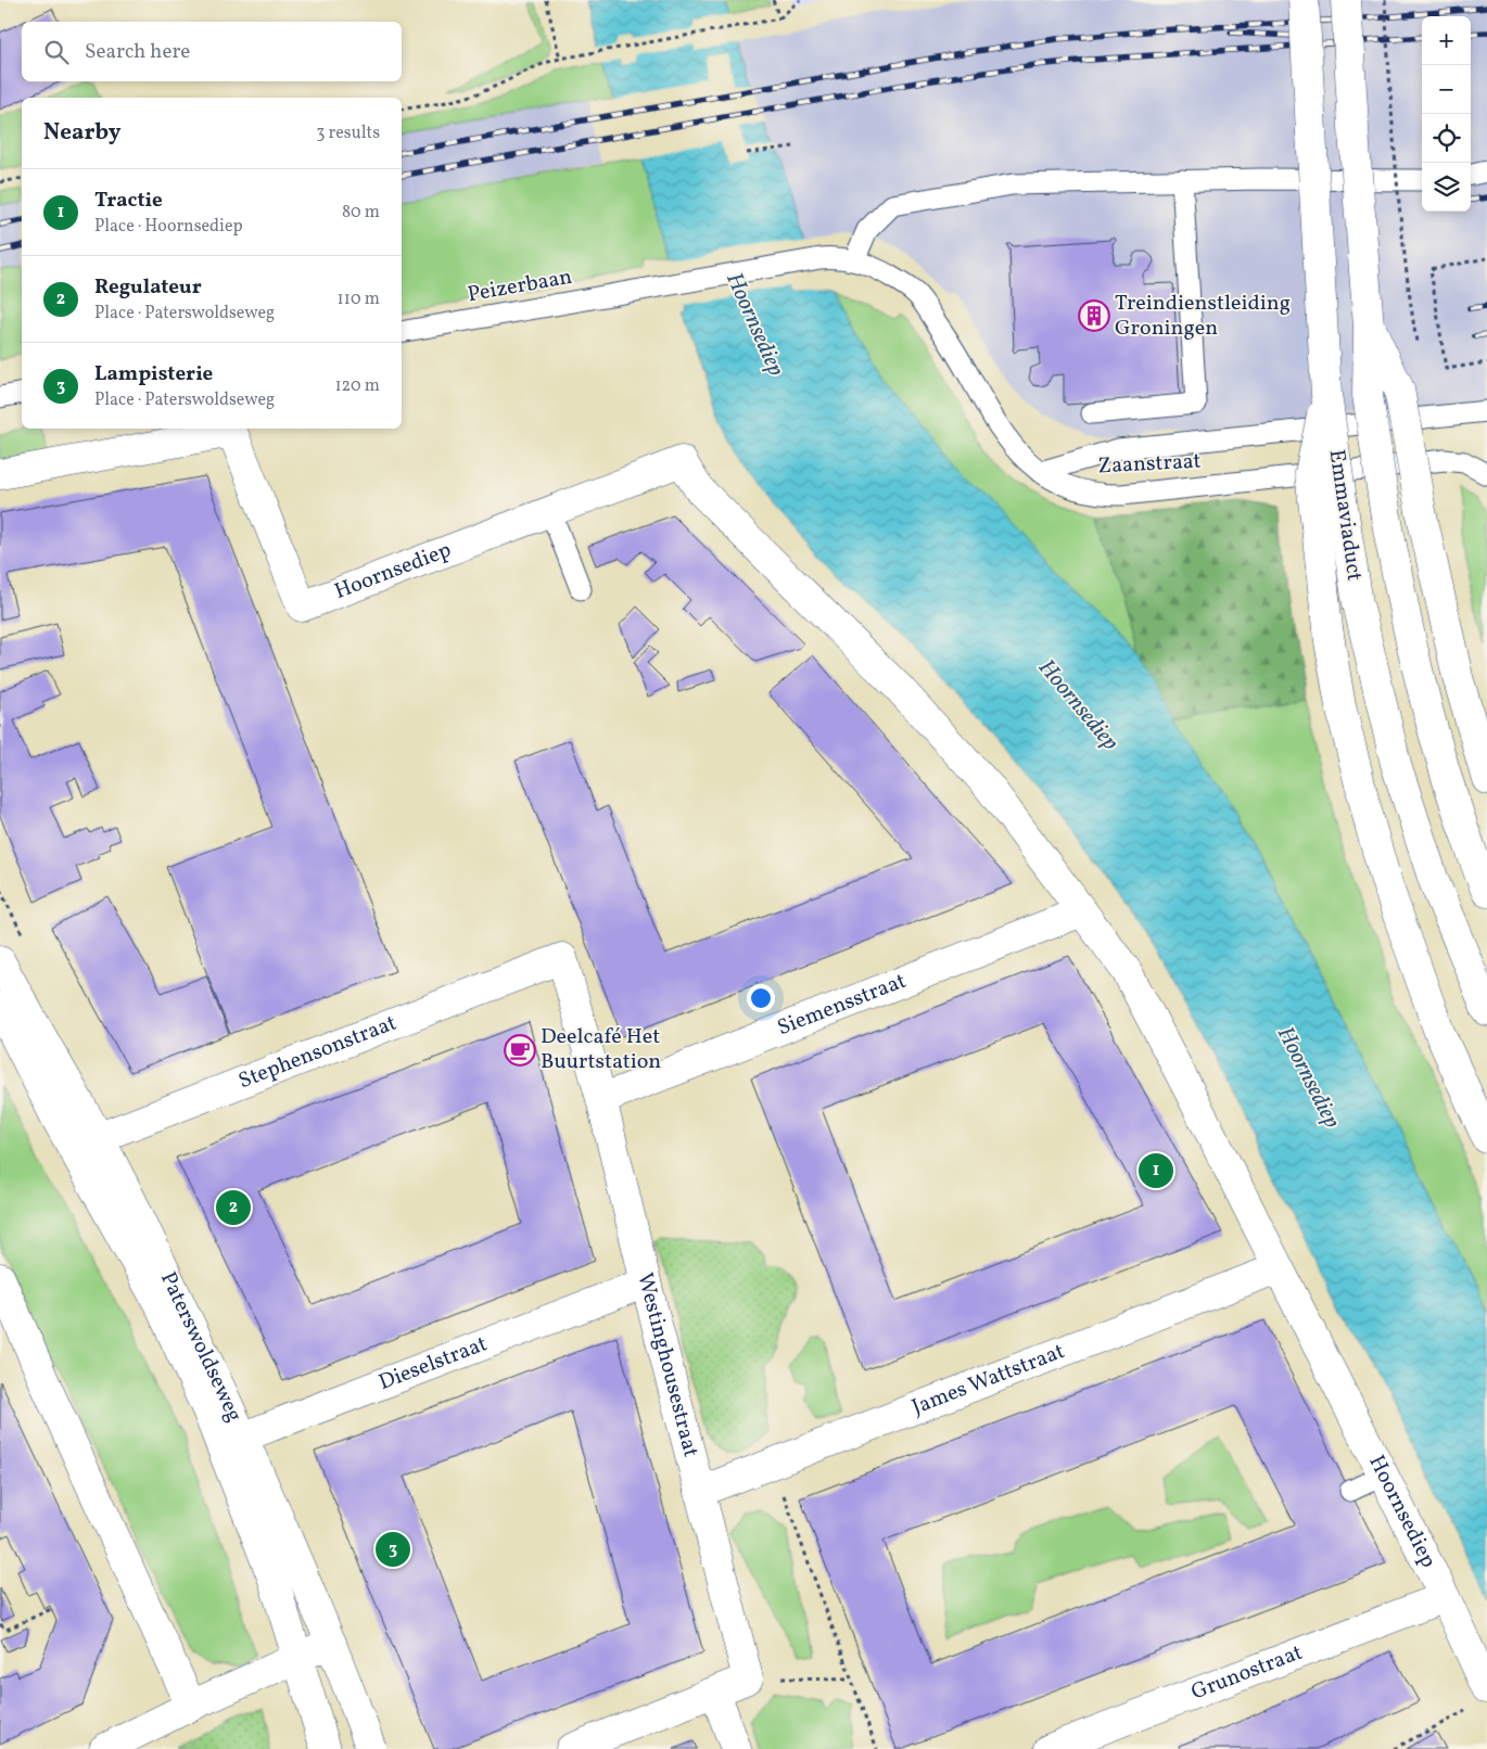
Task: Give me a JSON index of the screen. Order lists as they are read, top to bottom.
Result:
{
  "streets": {
    "street": [
      "Emmaviaduct",
      "Hoornsediep",
      "Siemensstraat",
      "Stephensonstraat",
      "Paterswoldseweg",
      "Dieselstraat",
      "Westinghousestraat",
      "James Wattstraat",
      "Grunostraat"
    ],
    "lane": ["Peizerbaan", "Zaanstraat"]
  },
  "crossings": [
    ["Peizerbaan", "Zaanstraat"],
    ["Hoornsediep", "Siemensstraat"],
    ["Hoornsediep", "James Wattstraat"],
    ["Hoornsediep", "Grunostraat"],
    ["Siemensstraat", "Westinghousestraat"],
    ["Stephensonstraat", "Paterswoldseweg"],
    ["Stephensonstraat", "Westinghousestraat"],
    ["Paterswoldseweg", "Dieselstraat"],
    ["Dieselstraat", "Westinghousestraat"],
    ["Westinghousestraat", "James Wattstraat"]
  ],
  "water": ["Hoornsediep"],
  "places": {
    "building": ["Treindienstleiding Groningen"],
    "cafe": ["Deelcafé Het Buurtstation"]
  },
  "page": {
    "map_buttons": ["+", "−"],
    "search": "Search here",
    "heading": ["Nearby", "3 results"],
    "list": [
      {
        "mark": "1",
        "name": "Tractie",
        "note": "Place · Hoornsediep",
        "value": "80 m"
      },
      {
        "mark": "2",
        "name": "Regulateur",
        "note": "Place · Paterswoldseweg",
        "value": "110 m"
      },
      {
        "mark": "3",
        "name": "Lampisterie",
        "note": "Place · Paterswoldseweg",
        "value": "120 m"
      }
    ],
    "pins": ["1", "2", "3"]
  }
}
